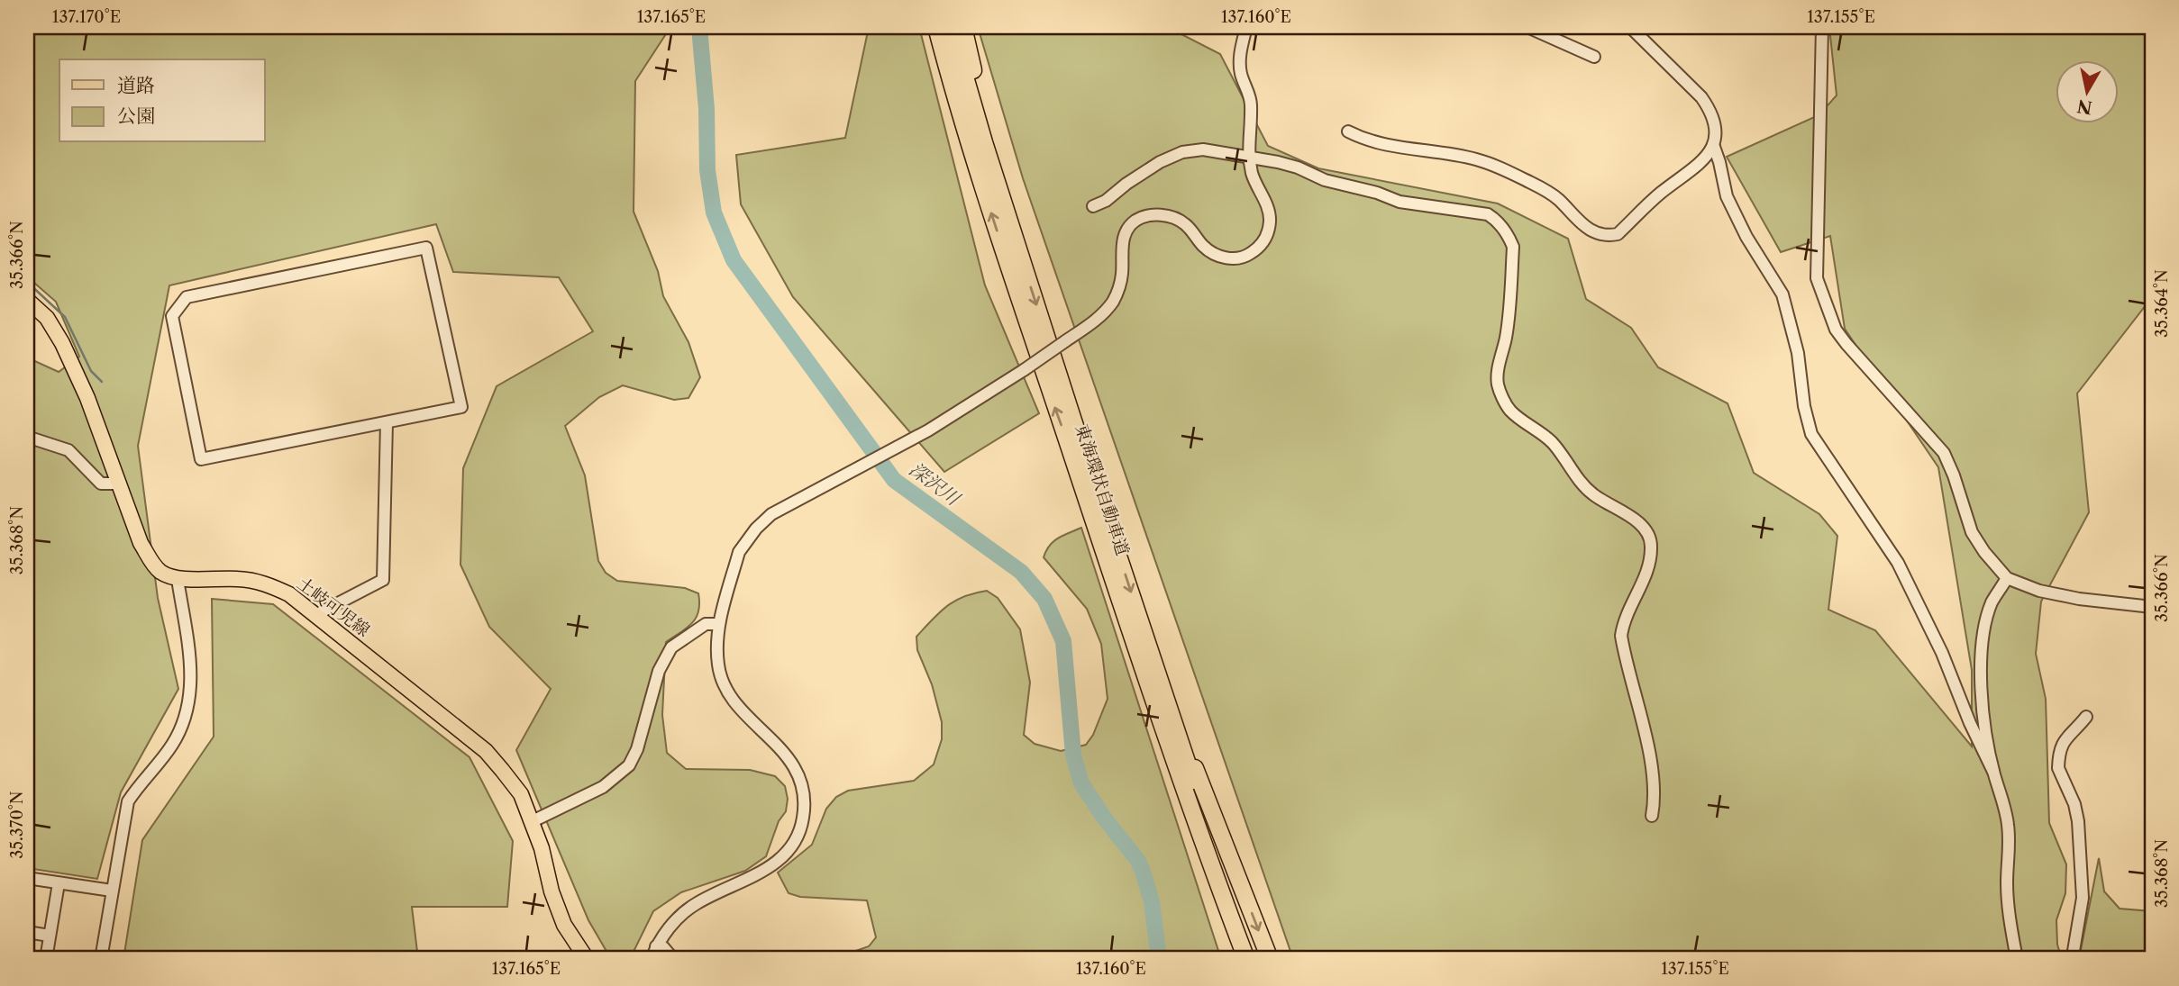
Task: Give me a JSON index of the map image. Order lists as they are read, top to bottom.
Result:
{
  "streets": {
    "highway": ["東海環状自動車道"],
    "main road": ["土岐可児線"]
  },
  "water": ["深沢川"],
  "legend": ["道路", "公園"],
  "north": "bottom",
  "coordinates": [
    "137.170°E",
    "137.165°E",
    "137.160°E",
    "137.155°E",
    "35.366°N",
    "35.364°N",
    "35.368°N",
    "35.370°N"
  ]
}
